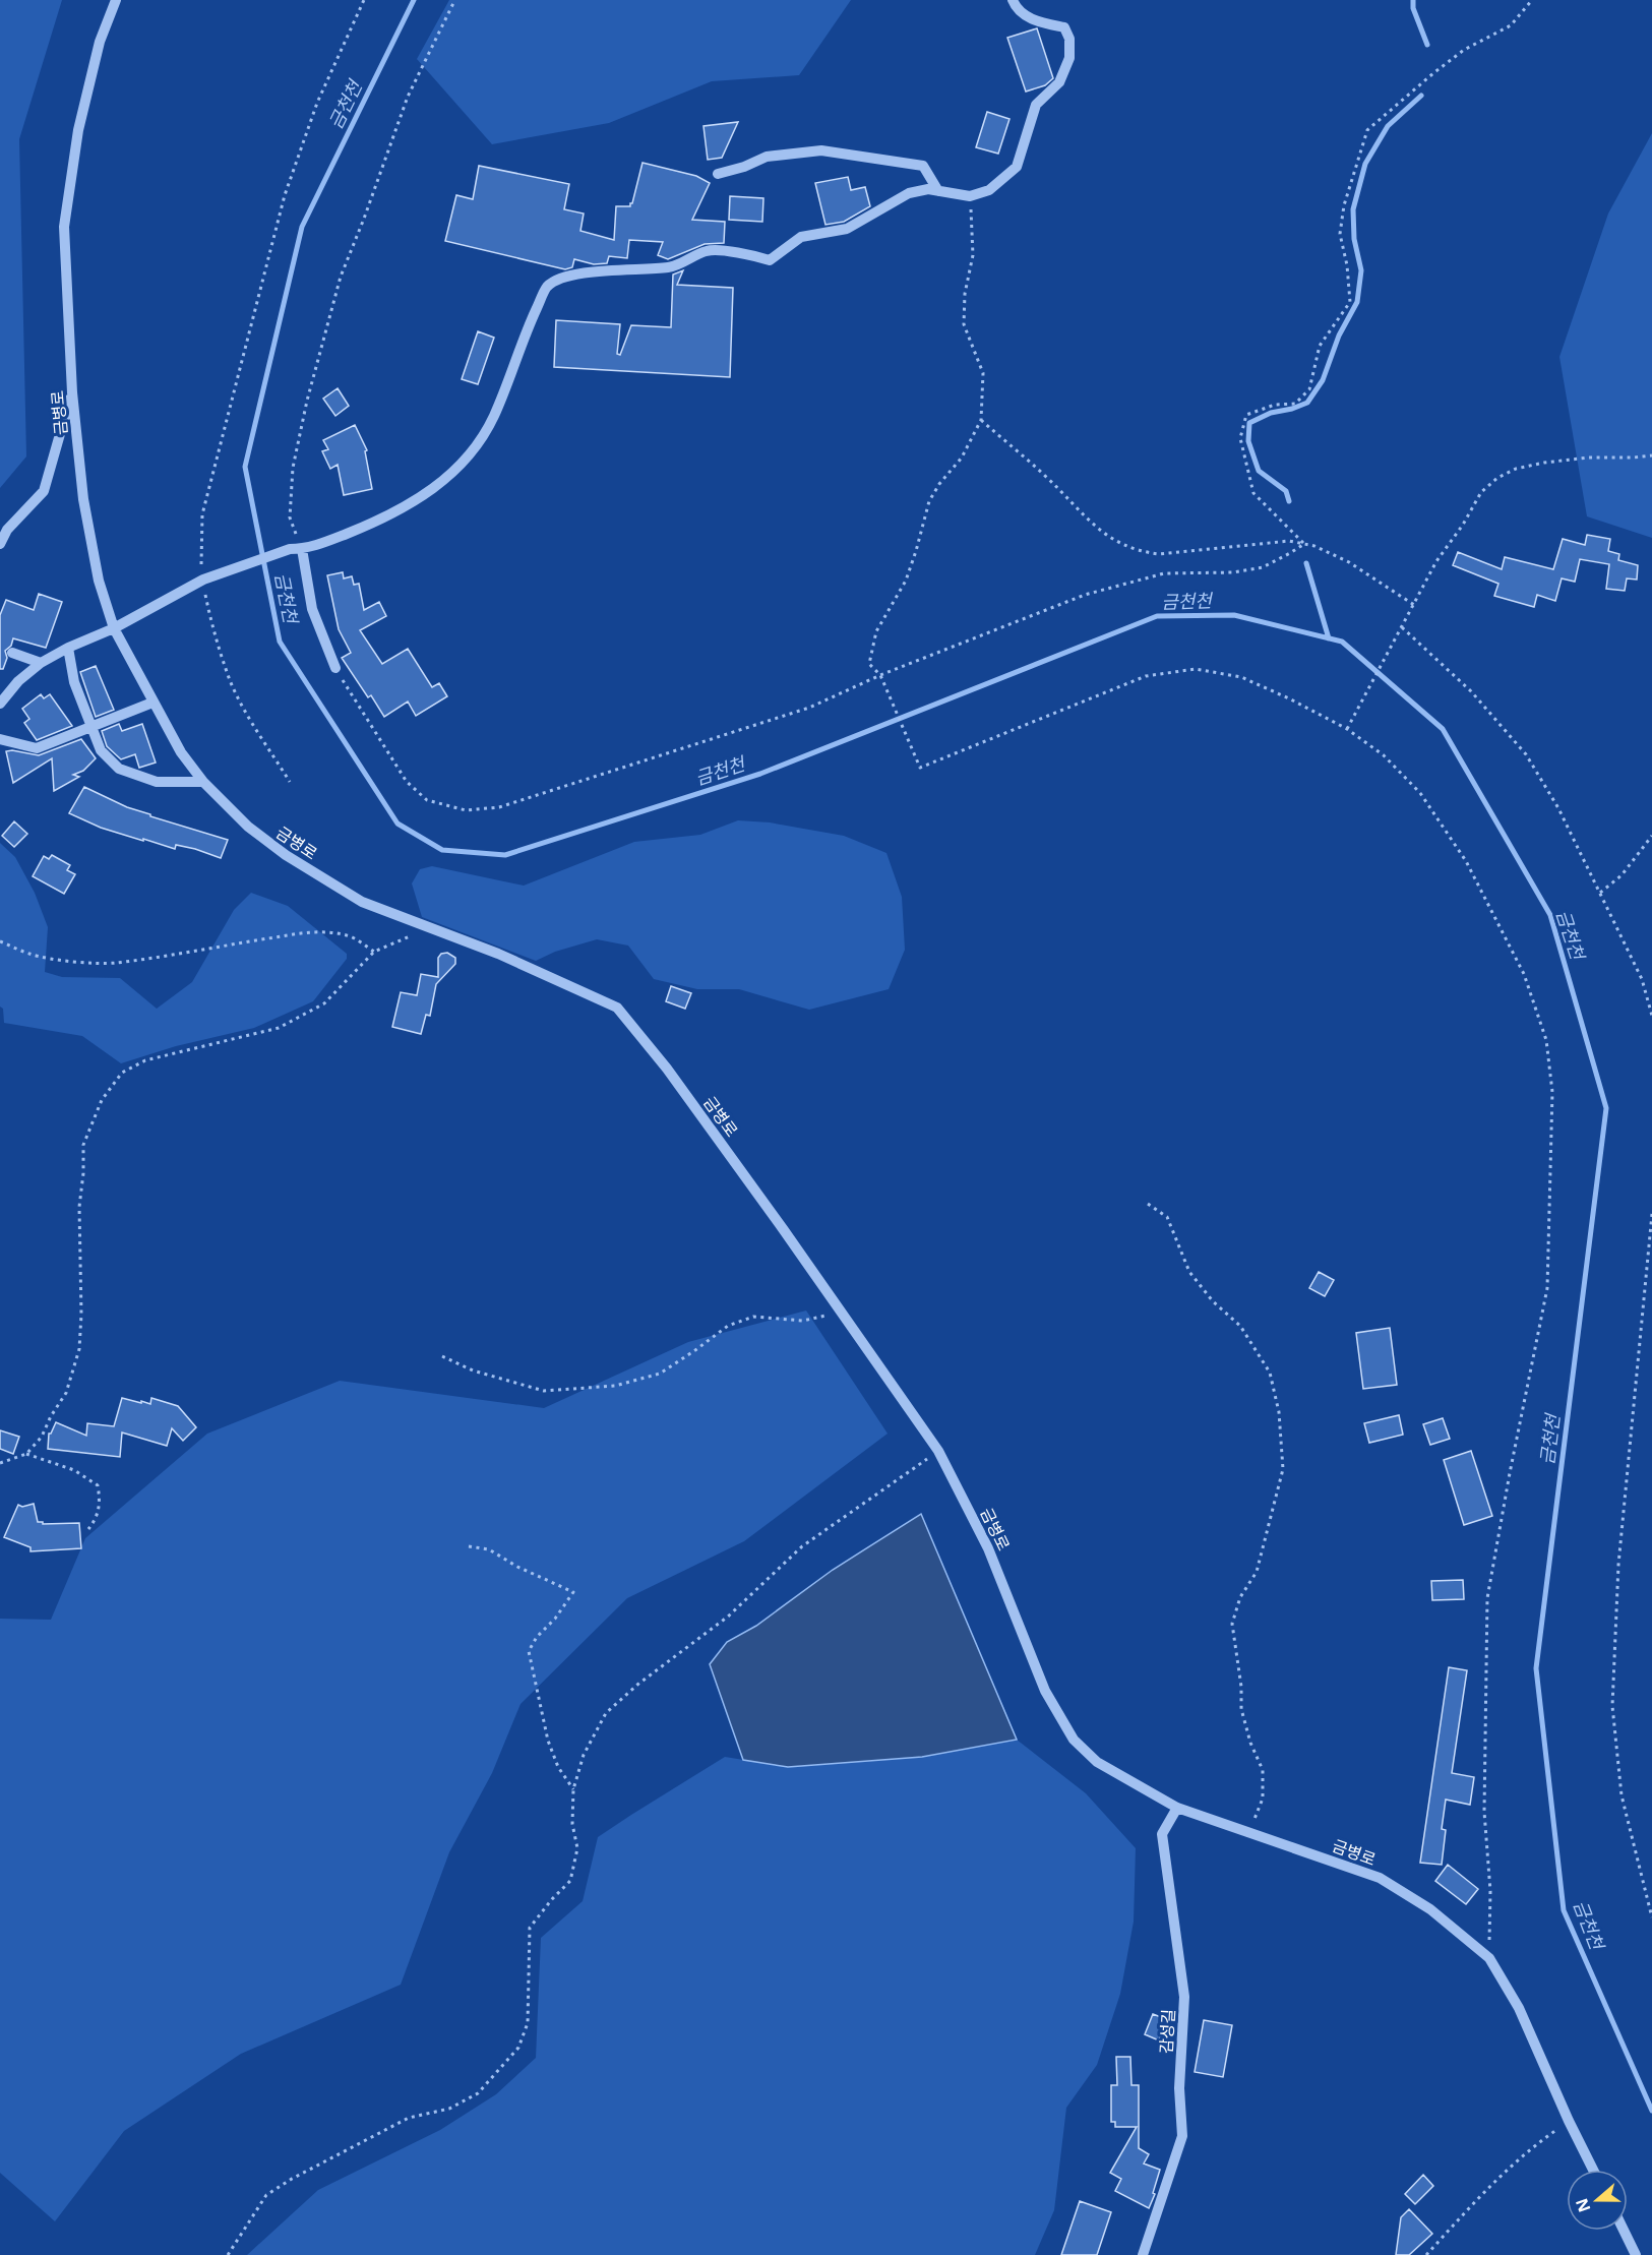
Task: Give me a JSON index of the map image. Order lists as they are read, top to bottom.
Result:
{
  "streets": {
    "street": ["금병로", "감성길"]
  },
  "crossings": [
    ["금병로", "감성길"]
  ],
  "water": ["금천천"],
  "north": "left"
}
